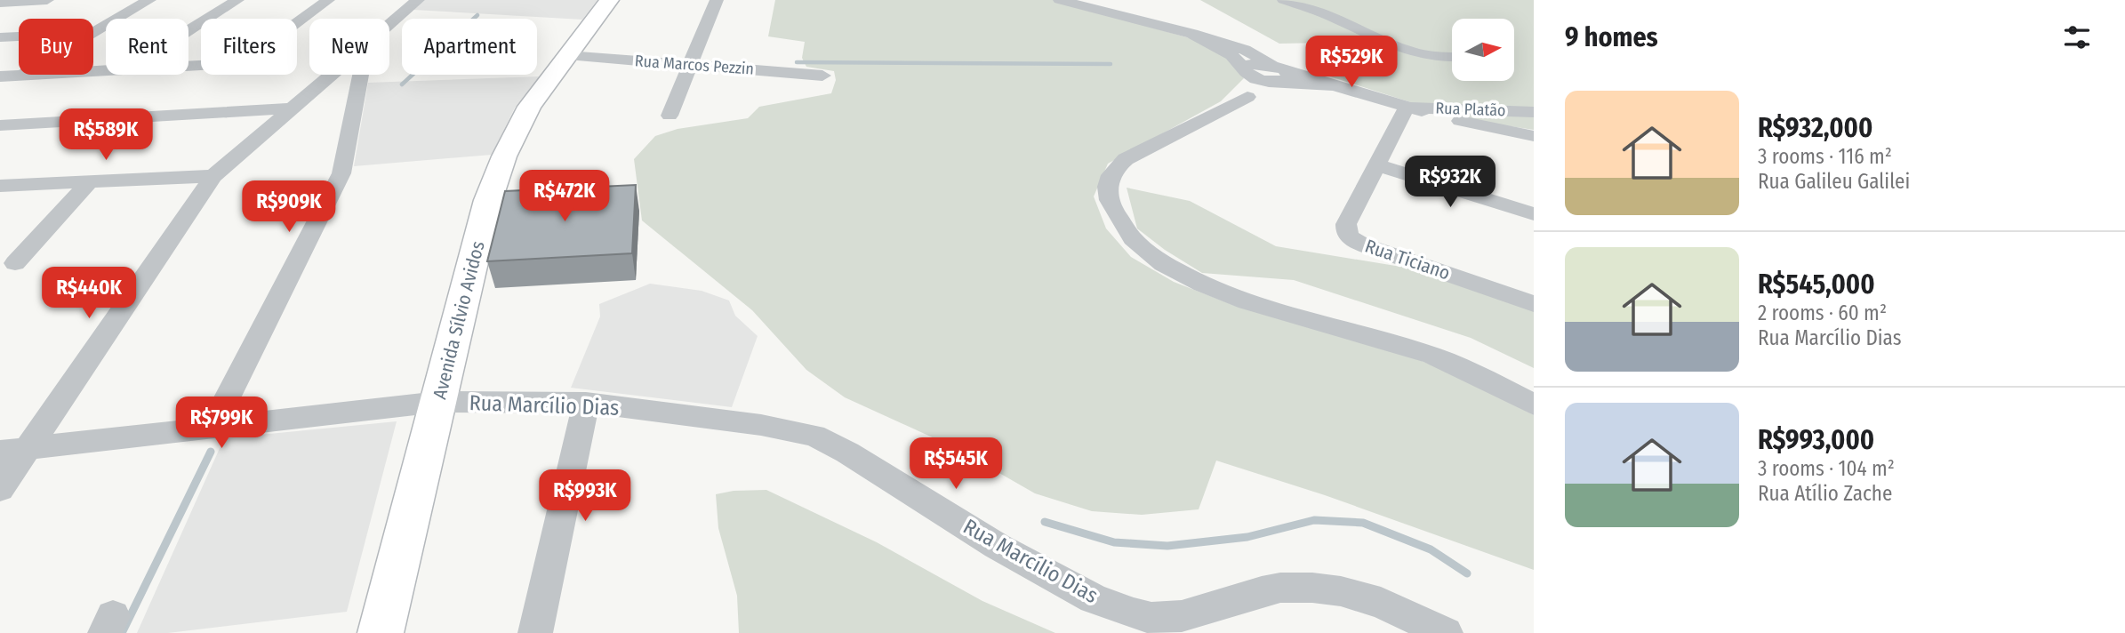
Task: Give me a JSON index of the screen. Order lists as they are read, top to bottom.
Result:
{
  "streets": {
    "main road": ["Avenida Sílvio Avidos"],
    "street": [
      "Rua Marcos Pezzin",
      "Rua Platão",
      "Rua Ticiano",
      "Rua Marcílio Dias"
    ]
  },
  "crossings": [
    ["Rua Marcos Pezzin", "Avenida Sílvio Avidos"],
    ["Rua Platão", "Rua Ticiano"],
    ["Avenida Sílvio Avidos", "Rua Marcílio Dias"]
  ],
  "north": "right",
  "page": {
    "heading": "9 homes",
    "chip": [
      "Buy",
      "Rent",
      "Filters",
      "New",
      "Apartment"
    ],
    "price": [
      "R$529K",
      "R$589K",
      "R$932K",
      "R$472K",
      "R$909K",
      "R$440K",
      "R$799K",
      "R$545K",
      "R$993K"
    ],
    "list": [
      {
        "name": "R$932,000",
        "note": "3 rooms · 116 m² · Rua Galileu Galilei"
      },
      {
        "name": "R$545,000",
        "note": "2 rooms · 60 m² · Rua Marcílio Dias"
      },
      {
        "name": "R$993,000",
        "note": "3 rooms · 104 m² · Rua Atílio Zache"
      }
    ]
  }
}
